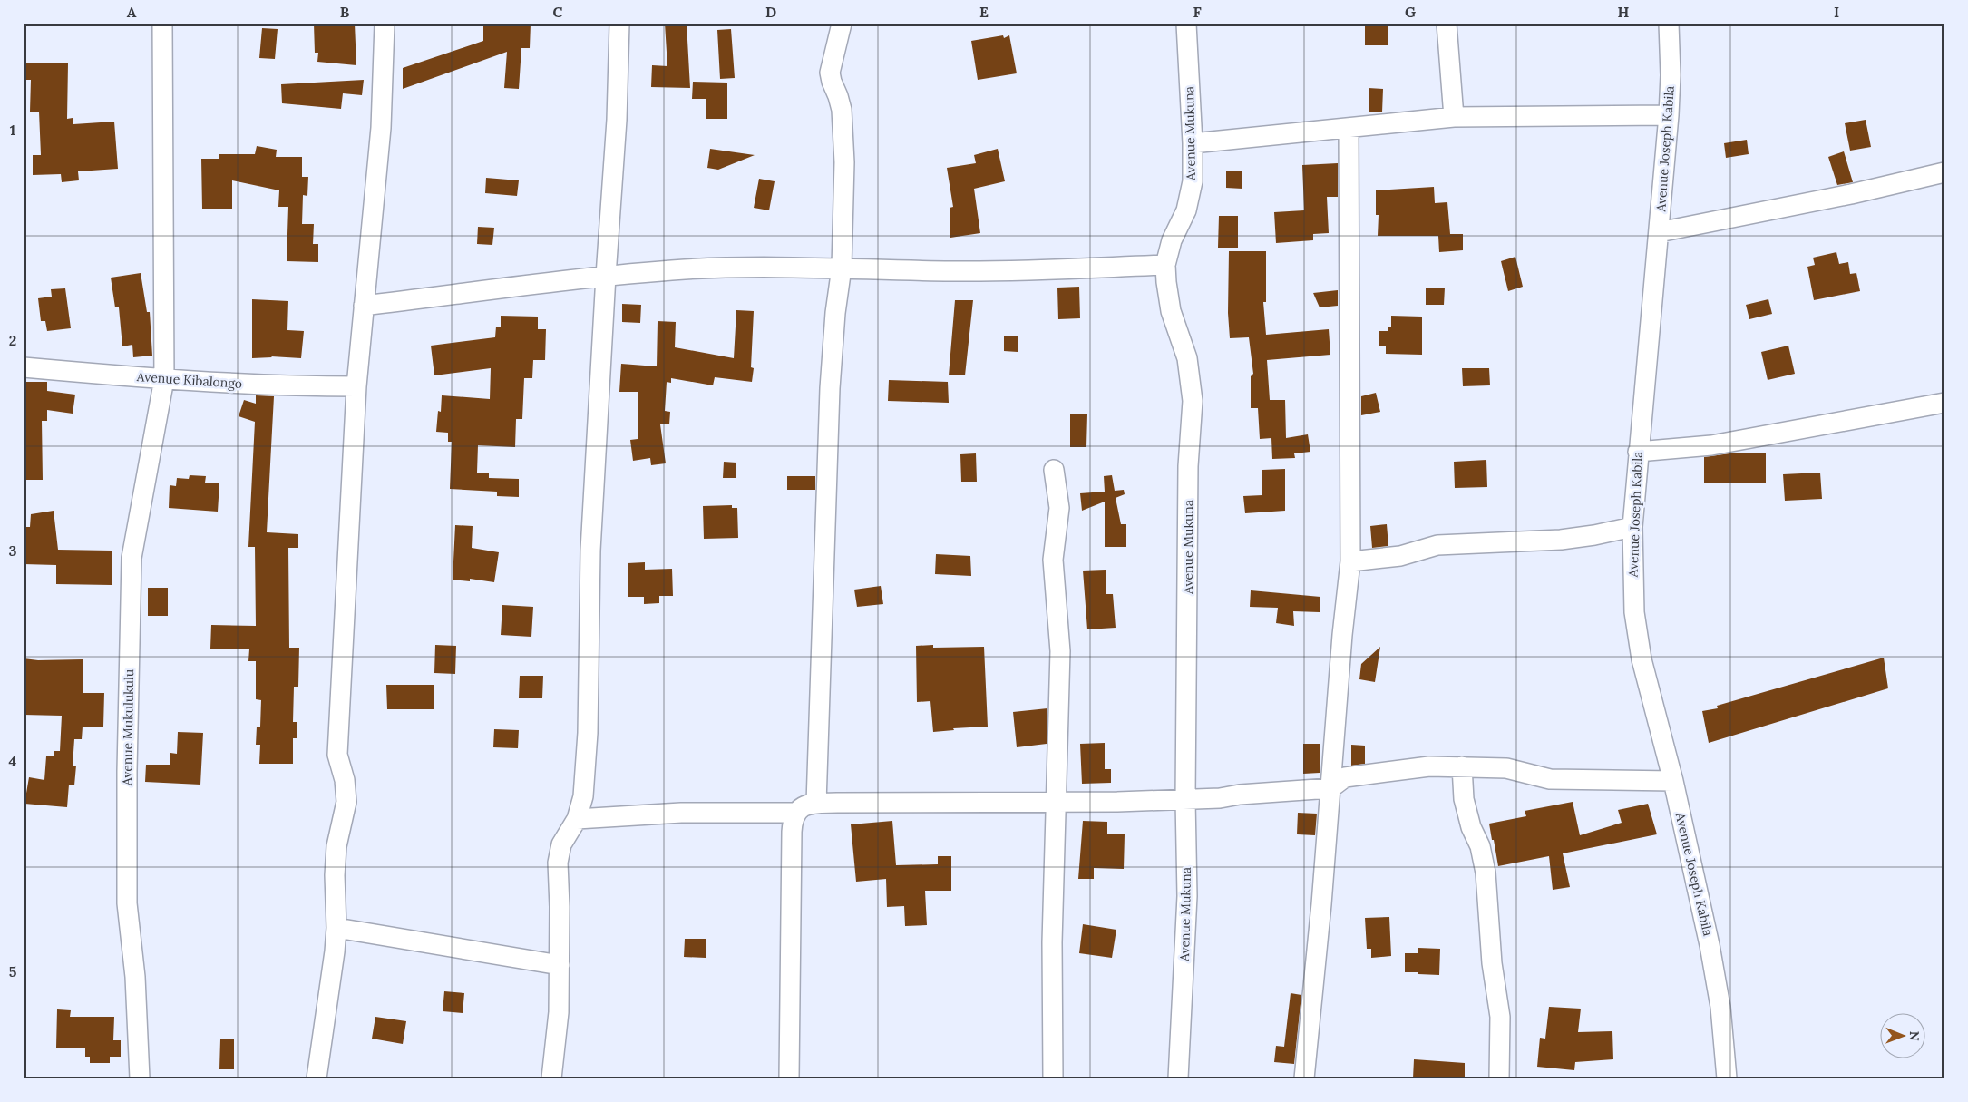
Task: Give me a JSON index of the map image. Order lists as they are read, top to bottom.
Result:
{
  "streets": {
    "street": [
      "Avenue Mukuna",
      "Avenue Joseph Kabila",
      "Avenue Kibalongo",
      "Avenue Mukulukulu"
    ]
  },
  "crossings": [
    ["Avenue Kibalongo", "Avenue Mukulukulu"]
  ],
  "north": "right",
  "grid": {
    "columns": [
      "A",
      "B",
      "C",
      "D",
      "E",
      "F",
      "G",
      "H",
      "I"
    ],
    "rows": [
      "1",
      "2",
      "3",
      "4",
      "5"
    ]
  }
}
